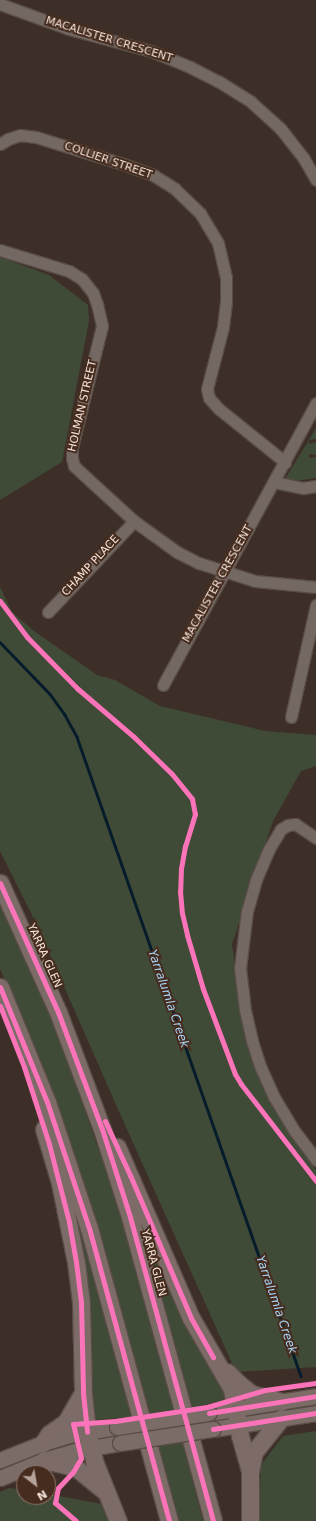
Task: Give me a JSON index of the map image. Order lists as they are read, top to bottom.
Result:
{
  "streets": {
    "highway": ["YARRA GLEN"],
    "street": [
      "MACALISTER CRESCENT",
      "COLLIER STREET",
      "HOLMAN STREET",
      "CHAMP PLACE"
    ]
  },
  "crossings": [
    ["MACALISTER CRESCENT", "COLLIER STREET"],
    ["MACALISTER CRESCENT", "HOLMAN STREET"],
    ["HOLMAN STREET", "CHAMP PLACE"]
  ],
  "water": ["Yarralumla Creek"],
  "north": "bottom right"
}
